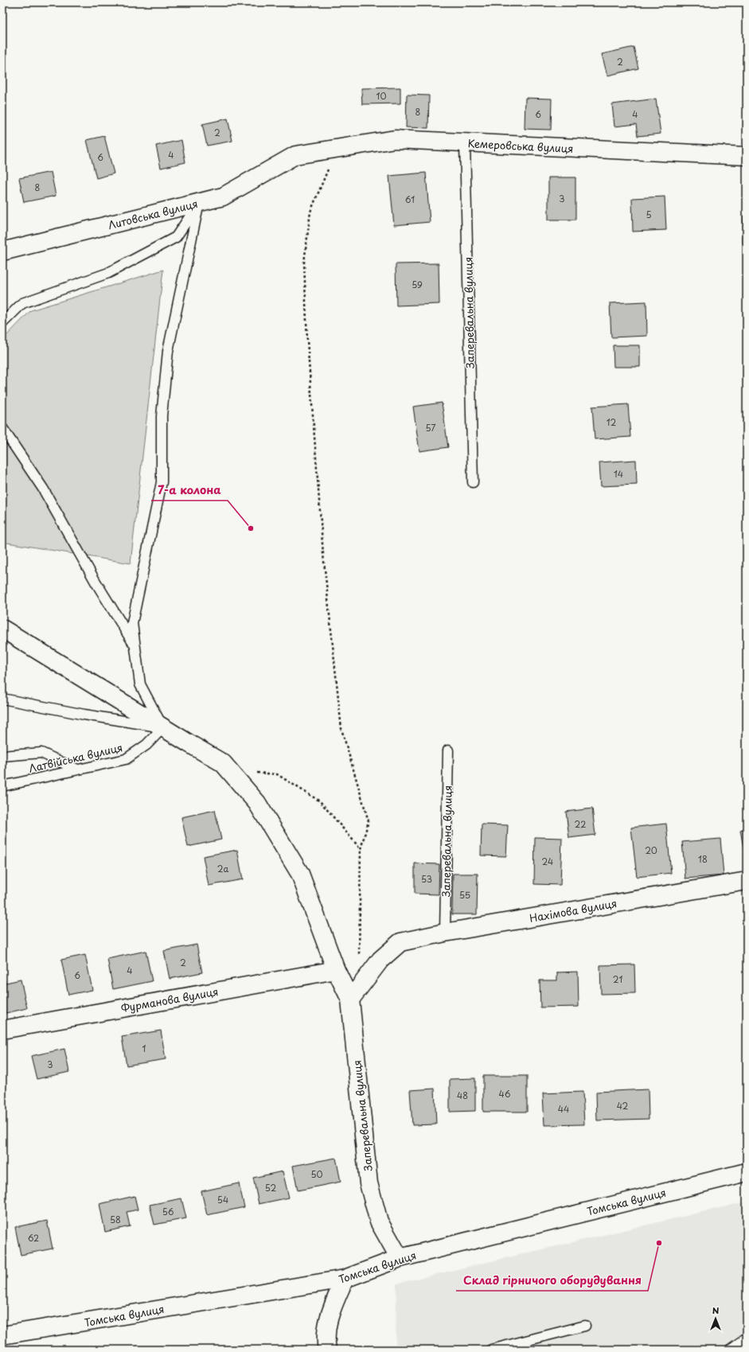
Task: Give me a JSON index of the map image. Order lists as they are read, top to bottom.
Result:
{
  "streets": {
    "street": [
      "Кемеровська вулиця",
      "Литовська вулиця",
      "Заперевальна вулиця",
      "Нахімова вулиця",
      "Фурманова вулиця",
      "Томська вулиця"
    ],
    "lane": ["Латвiйська вулиця"]
  },
  "crossings": [
    ["Кемеровська вулиця", "Литовська вулиця"],
    ["Кемеровська вулиця", "Заперевальна вулиця"],
    ["Заперевальна вулиця", "Латвiйська вулиця"],
    ["Заперевальна вулиця", "Нахімова вулиця"],
    ["Заперевальна вулиця", "Фурманова вулиця"],
    ["Заперевальна вулиця", "Томська вулиця"]
  ],
  "places": ["7-а колона", "Склад гірничого оборудування"],
  "house_numbers": [
    "2",
    "10",
    "8",
    "6",
    "4",
    "2",
    "4",
    "6",
    "8",
    "3",
    "61",
    "5",
    "59",
    "12",
    "57",
    "14",
    "22",
    "20",
    "18",
    "24",
    "2а",
    "53",
    "55",
    "2",
    "4",
    "6",
    "21",
    "1",
    "3",
    "46",
    "48",
    "42",
    "44",
    "50",
    "52",
    "54",
    "56",
    "58",
    "62"
  ],
  "north": "top"
}
